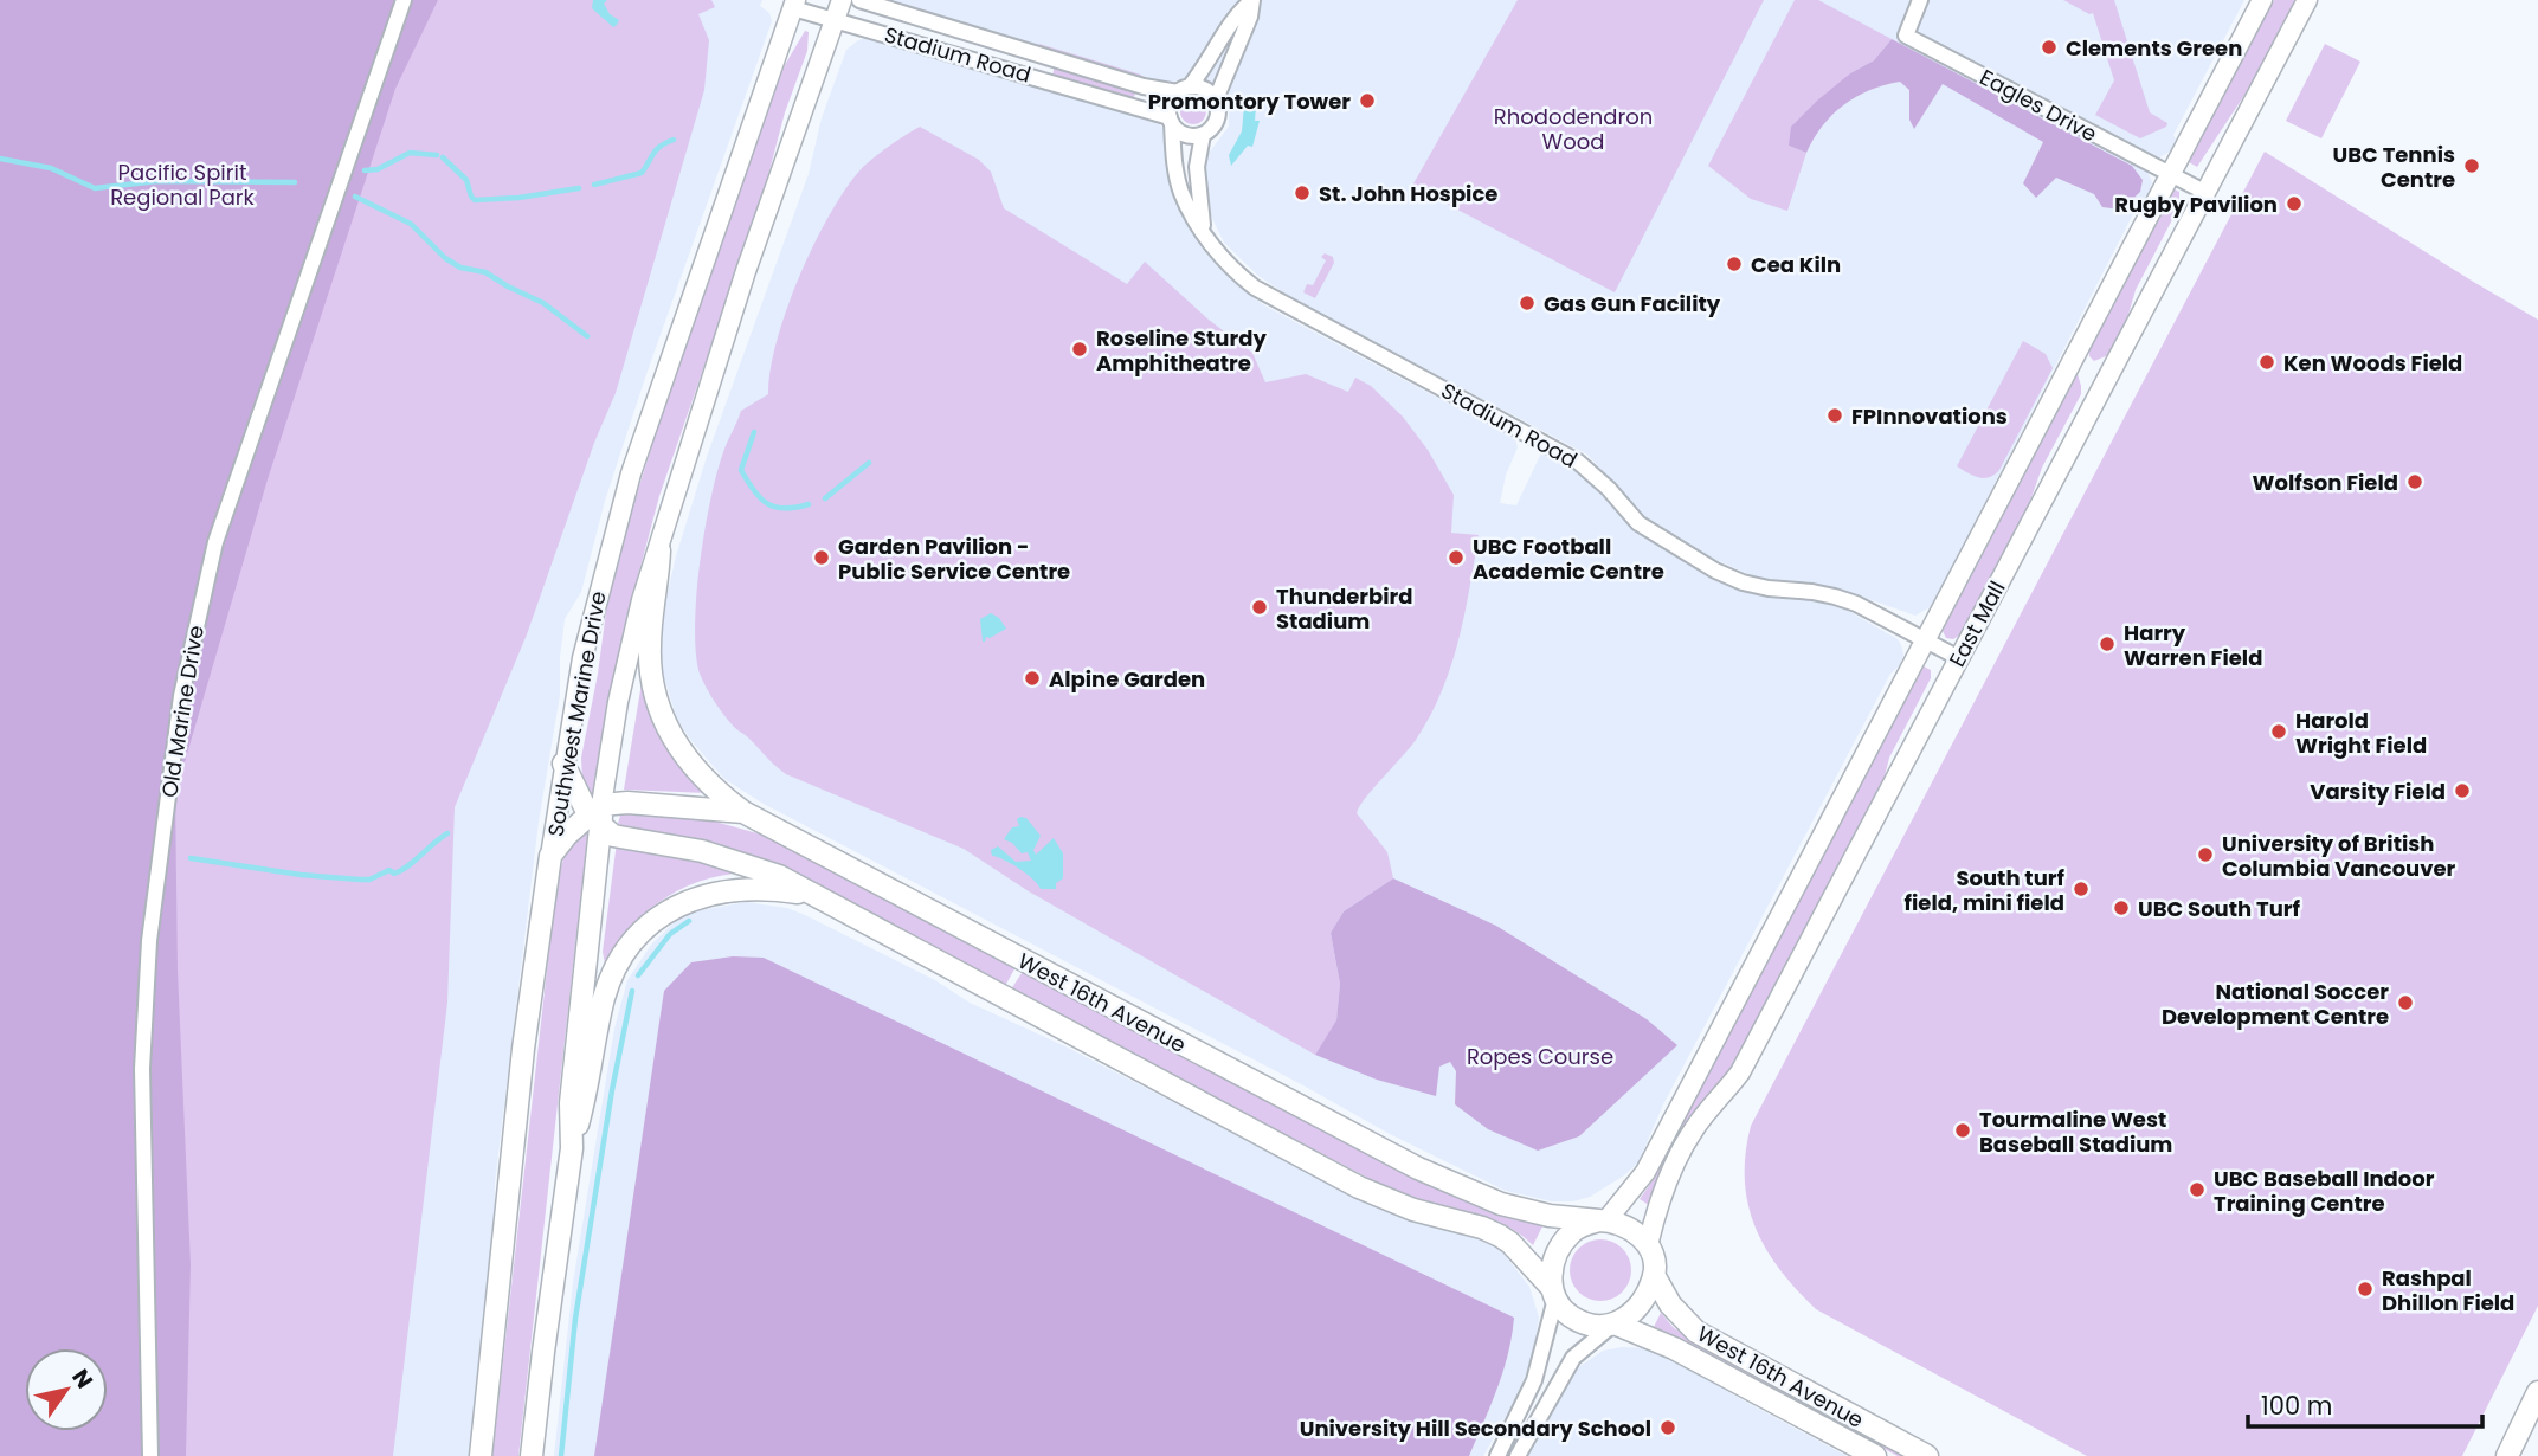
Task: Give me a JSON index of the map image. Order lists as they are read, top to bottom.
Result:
{
  "streets": {
    "main road": ["Southwest Marine Drive", "West 16th Avenue"],
    "street": [
      "Stadium Road",
      "Eagles Drive",
      "East Mall",
      "Old Marine Drive"
    ]
  },
  "crossings": [
    ["Stadium Road", "East Mall"],
    ["Stadium Road", "Southwest Marine Drive"],
    ["Eagles Drive", "East Mall"],
    ["East Mall", "West 16th Avenue"],
    ["Southwest Marine Drive", "West 16th Avenue"]
  ],
  "parks": ["Rhododendron Wood", "Pacific Spirit Regional Park", "Ropes Course"],
  "places": [
    "Clements Green",
    "Promontory Tower",
    "UBC Tennis Centre",
    "St. John Hospice",
    "Rugby Pavilion",
    "Cea Kiln",
    "Gas Gun Facility",
    "Roseline Sturdy Amphitheatre",
    "Ken Woods Field",
    "FPInnovations",
    "Wolfson Field",
    "Garden Pavilion - Public Service Centre",
    "UBC Football Academic Centre",
    "Thunderbird Stadium",
    "Harry Warren Field",
    "Alpine Garden",
    "Harold Wright Field",
    "Varsity Field",
    "University of British Columbia Vancouver",
    "South turf field, mini field",
    "UBC South Turf",
    "National Soccer Development Centre",
    "Tourmaline West Baseball Stadium",
    "UBC Baseball Indoor Training Centre",
    "Rashpal Dhillon Field",
    "University Hill Secondary School"
  ],
  "scale_bar": "100 m",
  "north": "top right"
}
